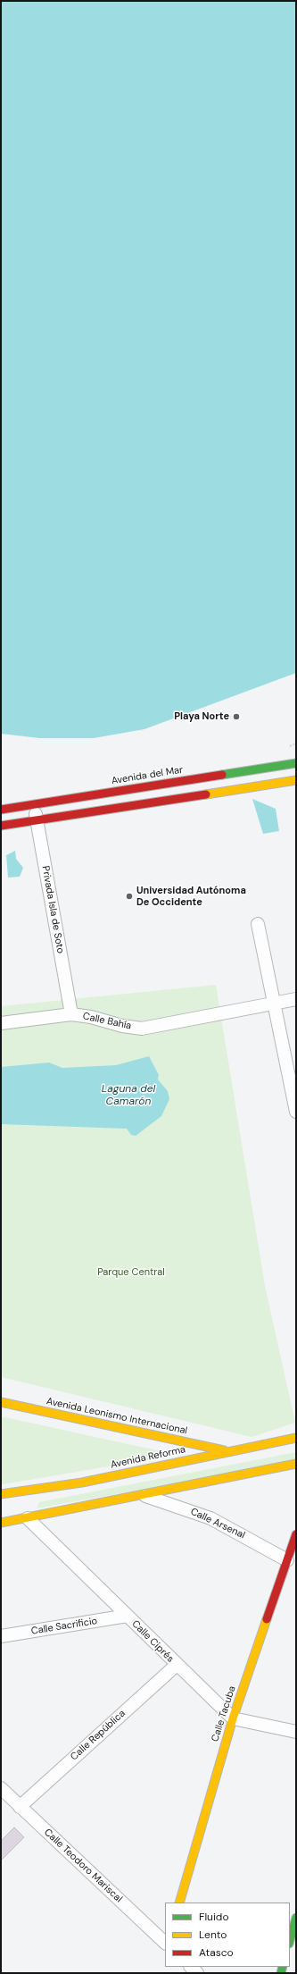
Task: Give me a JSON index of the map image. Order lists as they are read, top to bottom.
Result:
{
  "streets": {
    "street": [
      "Avenida del Mar",
      "Privada Isla de Soto",
      "Calle Bahía",
      "Avenida Leonismo Internacional",
      "Avenida Reforma",
      "Calle Arsenal",
      "Calle Sacrificio",
      "Calle Ciprés",
      "Calle Tacuba",
      "Calle República",
      "Calle Teodoro Mariscal"
    ]
  },
  "crossings": [
    ["Avenida del Mar", "Privada Isla de Soto"],
    ["Privada Isla de Soto", "Calle Bahía"],
    ["Avenida Leonismo Internacional", "Avenida Reforma"],
    ["Avenida Reforma", "Calle Ciprés"],
    ["Calle Arsenal", "Calle Tacuba"],
    ["Calle Sacrificio", "Calle Ciprés"],
    ["Calle Ciprés", "Calle Tacuba"],
    ["Calle Ciprés", "Calle República"],
    ["Calle República", "Calle Teodoro Mariscal"]
  ],
  "water": ["Laguna del Camarón"],
  "parks": ["Parque Central"],
  "places": ["Playa Norte", "Universidad Autónoma De Occidente"],
  "legend": ["Fluido", "Lento", "Atasco"]
}
